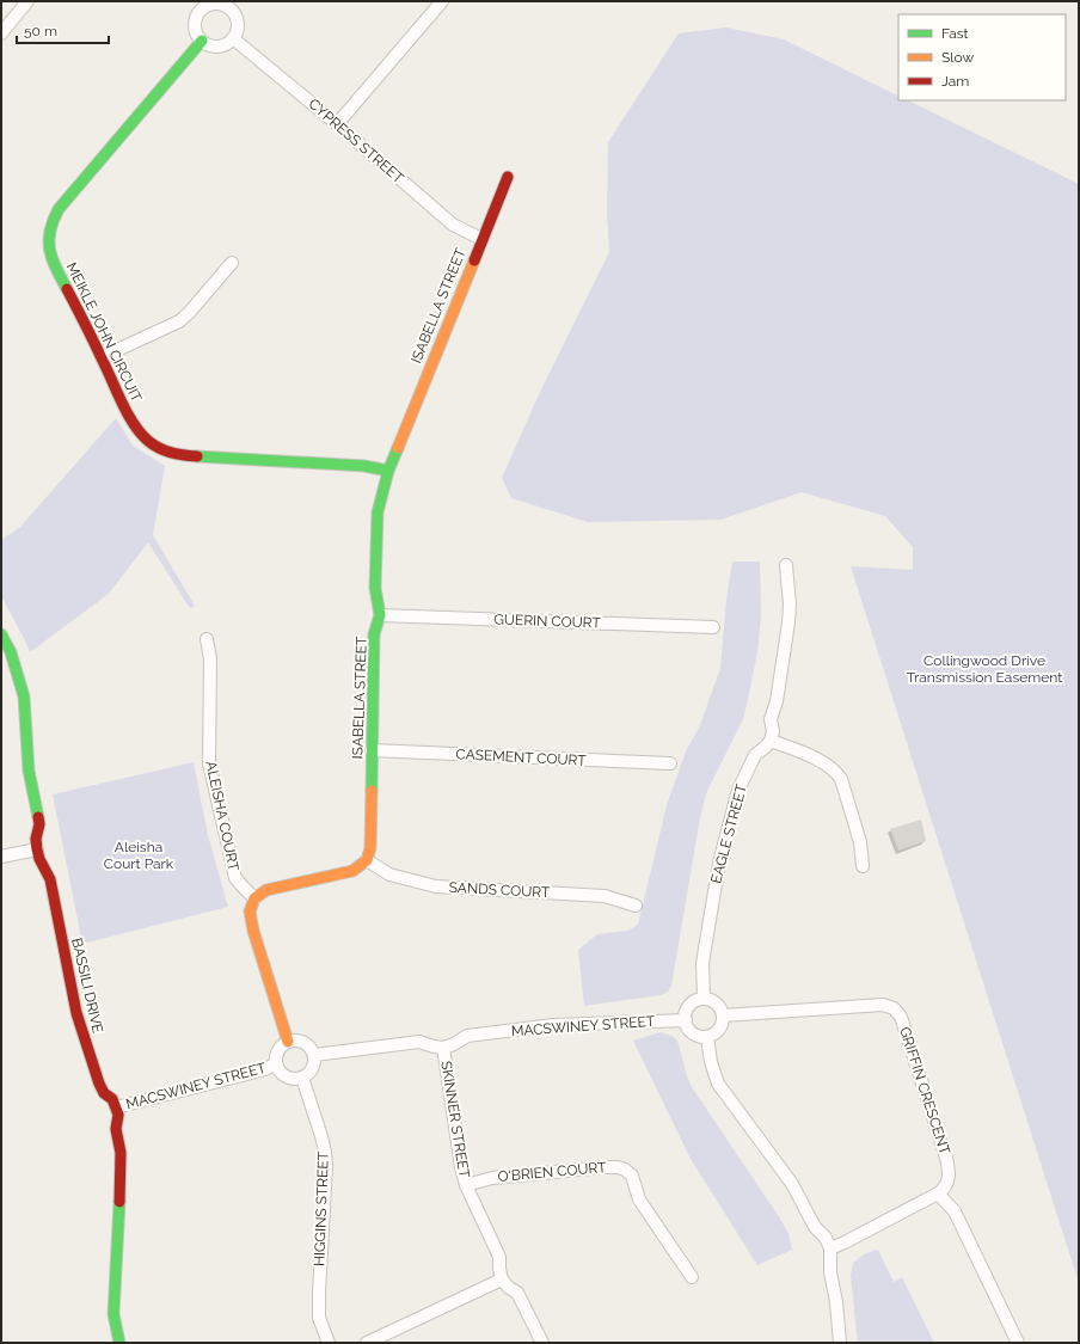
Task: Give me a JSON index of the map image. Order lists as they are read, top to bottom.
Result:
{
  "streets": {
    "street": [
      "CYPRESS STREET",
      "ISABELLA STREET",
      "MEIKLE JOHN CIRCUIT",
      "GUERIN COURT",
      "CASEMENT COURT",
      "ALEISHA COURT",
      "EAGLE STREET",
      "SANDS COURT",
      "BASSILI DRIVE",
      "MACSWINEY STREET",
      "GRIFFIN CRESCENT",
      "SKINNER STREET",
      "O'BRIEN COURT",
      "HIGGINS STREET"
    ]
  },
  "crossings": [
    ["CYPRESS STREET", "ISABELLA STREET"],
    ["CYPRESS STREET", "MEIKLE JOHN CIRCUIT"],
    ["ISABELLA STREET", "MEIKLE JOHN CIRCUIT"],
    ["ISABELLA STREET", "GUERIN COURT"],
    ["ISABELLA STREET", "CASEMENT COURT"],
    ["ISABELLA STREET", "SANDS COURT"],
    ["EAGLE STREET", "MACSWINEY STREET"],
    ["EAGLE STREET", "GRIFFIN CRESCENT"],
    ["BASSILI DRIVE", "MACSWINEY STREET"],
    ["MACSWINEY STREET", "GRIFFIN CRESCENT"],
    ["MACSWINEY STREET", "SKINNER STREET"],
    ["MACSWINEY STREET", "HIGGINS STREET"],
    ["SKINNER STREET", "O'BRIEN COURT"]
  ],
  "parks": ["Collingwood Drive Transmission Easement", "Aleisha Court Park"],
  "legend": ["Fast", "Slow", "Jam"],
  "scale_bar": "50 m"
}
